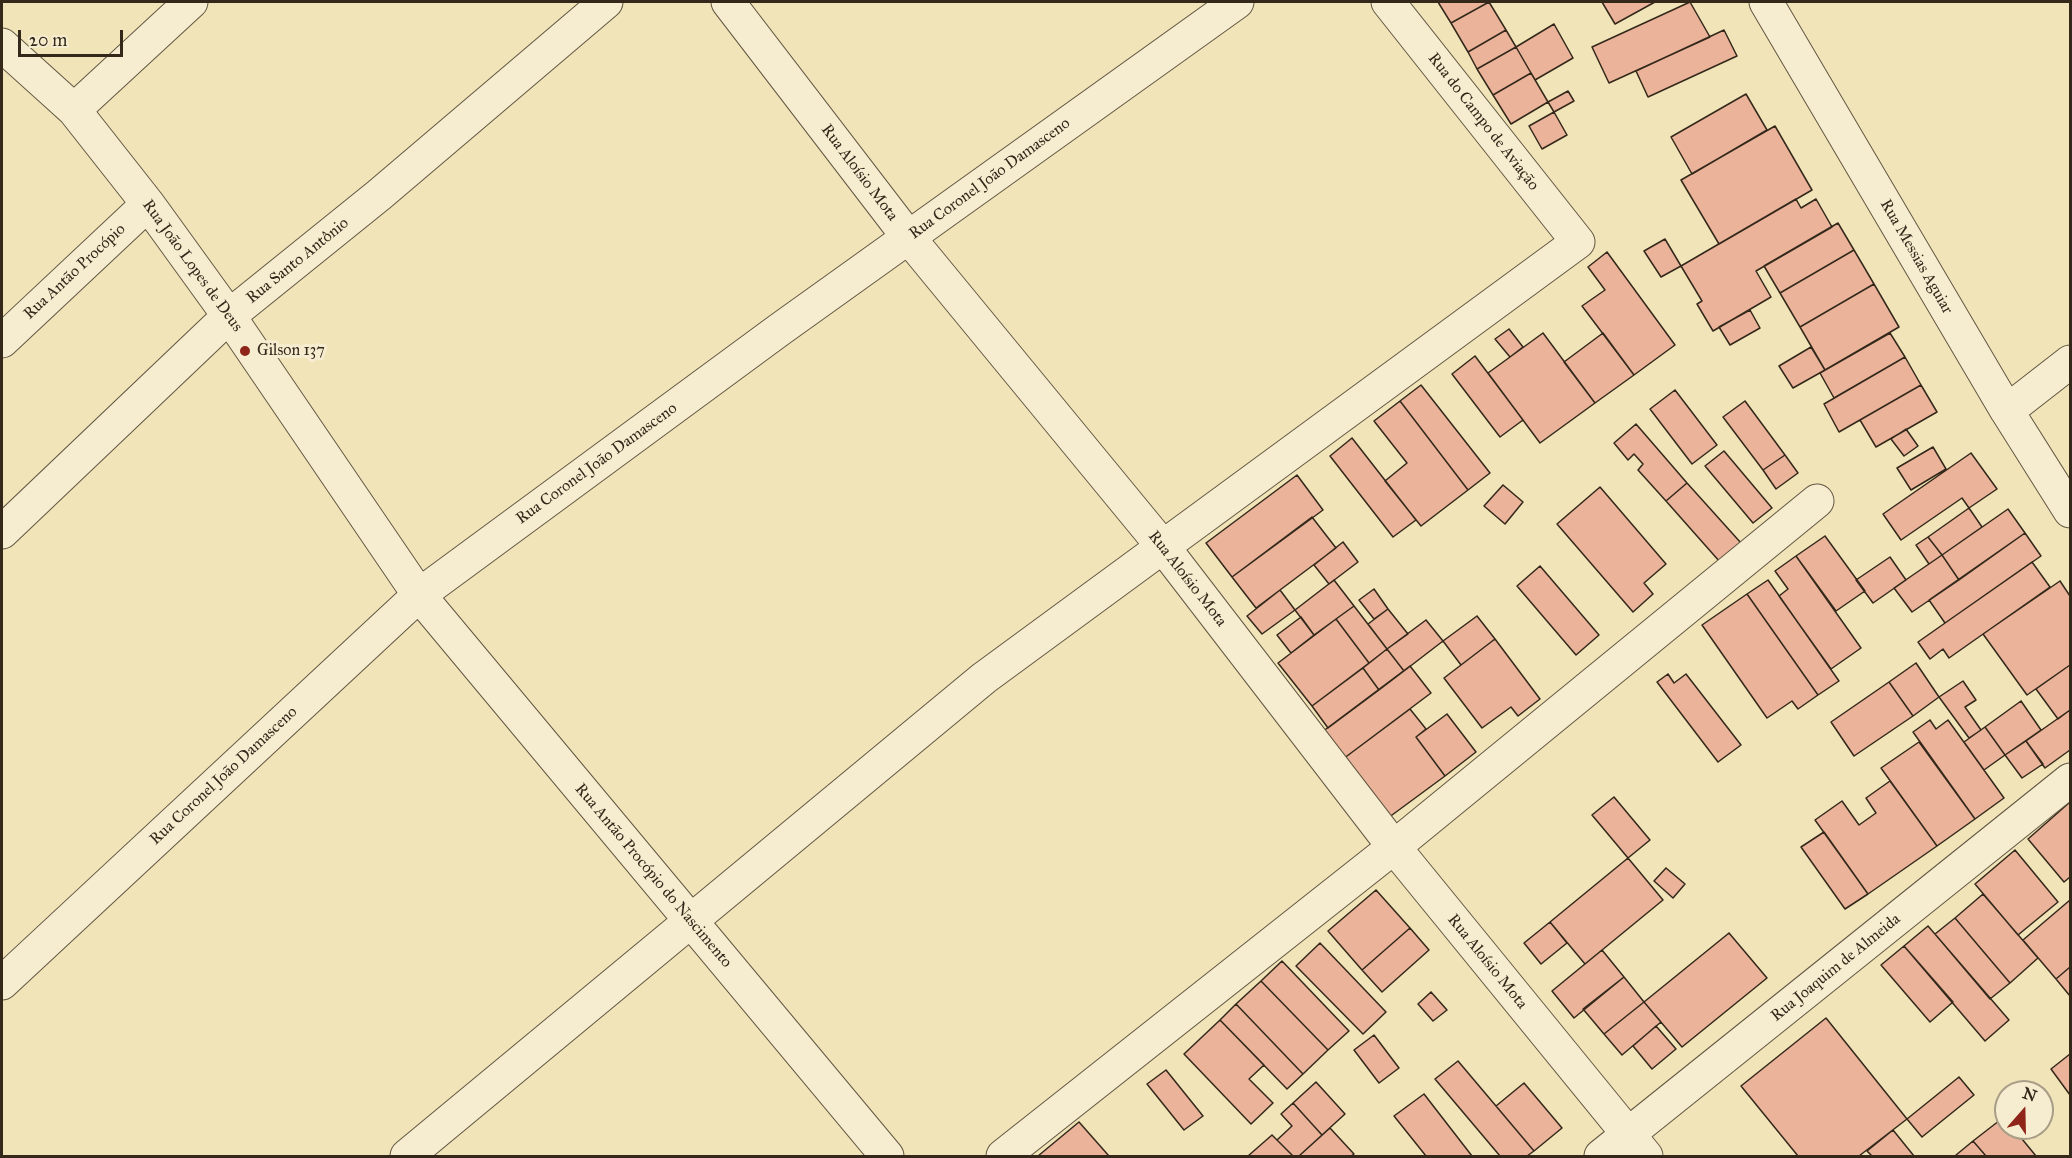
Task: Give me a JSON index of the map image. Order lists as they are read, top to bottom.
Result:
{
  "streets": {
    "street": [
      "Rua do Campo de Aviação",
      "Rua Aloísio Mota",
      "Rua Coronel João Damasceno",
      "Rua Messias Aguiar",
      "Rua Santo Antônio",
      "Rua João Lopes de Deus",
      "Rua Antão Procópio",
      "Rua Antão Procópio do Nascimento",
      "Rua Joaquim de Almeida"
    ]
  },
  "crossings": [
    ["Rua do Campo de Aviação", "Rua Aloísio Mota"],
    ["Rua Aloísio Mota", "Rua Coronel João Damasceno"],
    ["Rua Aloísio Mota", "Rua Joaquim de Almeida"],
    ["Rua Coronel João Damasceno", "Rua João Lopes de Deus"],
    ["Rua Coronel João Damasceno", "Rua Antão Procópio do Nascimento"],
    ["Rua Santo Antônio", "Rua João Lopes de Deus"],
    ["Rua João Lopes de Deus", "Rua Antão Procópio"],
    ["Rua João Lopes de Deus", "Rua Antão Procópio do Nascimento"]
  ],
  "places": ["Gilson 137"],
  "scale_bar": "20 m",
  "north": "top"
}
